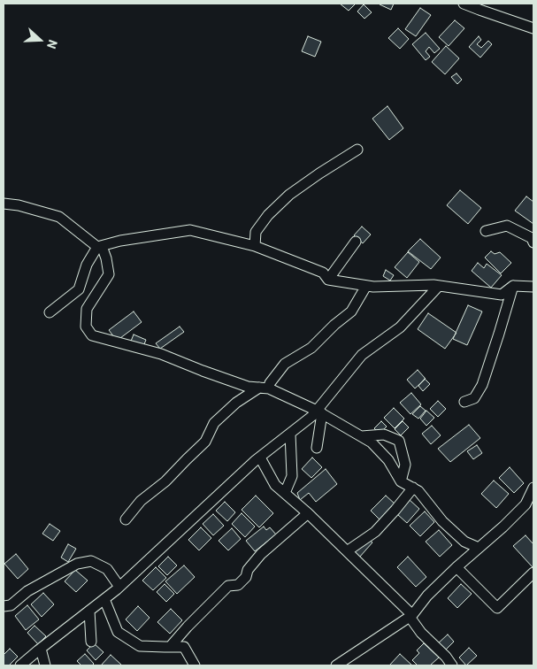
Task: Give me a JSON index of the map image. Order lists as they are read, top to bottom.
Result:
{
  "north": "right"
}
